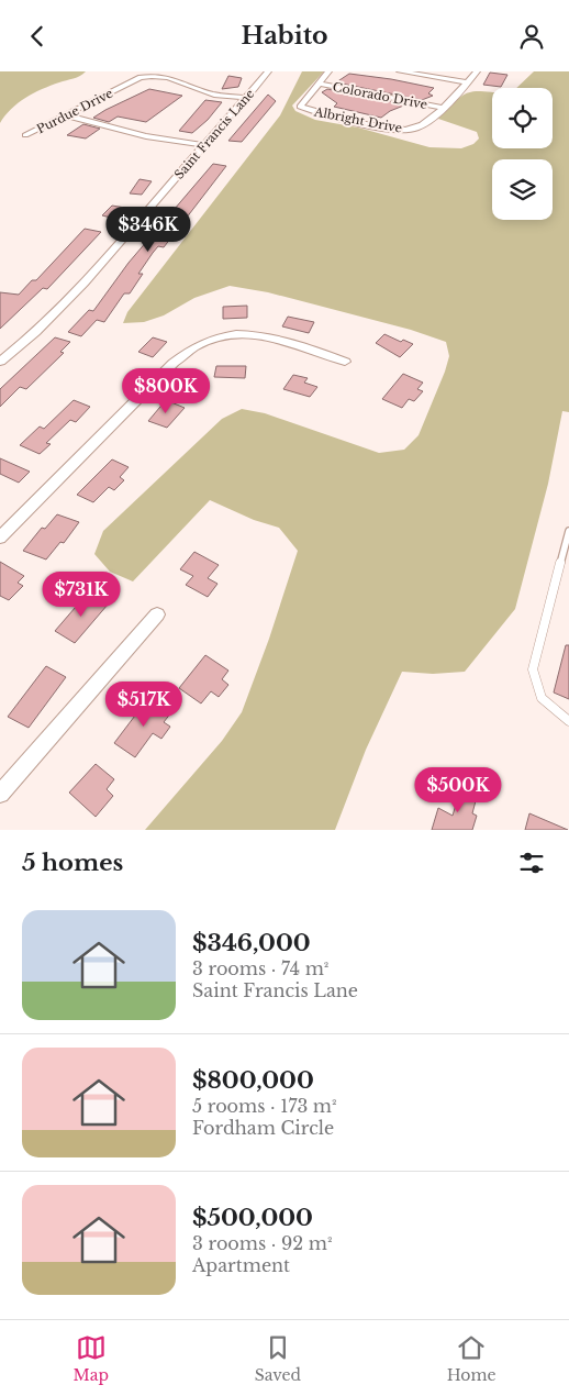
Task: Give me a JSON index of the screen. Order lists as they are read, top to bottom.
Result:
{
  "streets": {
    "street": [
      "Colorado Drive",
      "Purdue Drive",
      "Albright Drive",
      "Saint Francis Lane"
    ]
  },
  "crossings": [
    ["Colorado Drive", "Albright Drive"],
    ["Purdue Drive", "Saint Francis Lane"]
  ],
  "page": {
    "header": "Habito",
    "price": [
      "$346K",
      "$800K",
      "$731K",
      "$517K",
      "$500K"
    ],
    "heading": "5 homes",
    "list": [
      {
        "name": "$346,000",
        "note": "3 rooms · 74 m² · Saint Francis Lane"
      },
      {
        "name": "$800,000",
        "note": "5 rooms · 173 m² · Fordham Circle"
      },
      {
        "name": "$500,000",
        "note": "3 rooms · 92 m² · Apartment"
      }
    ],
    "tabs": ["Map", "Saved", "Home"]
  }
}
